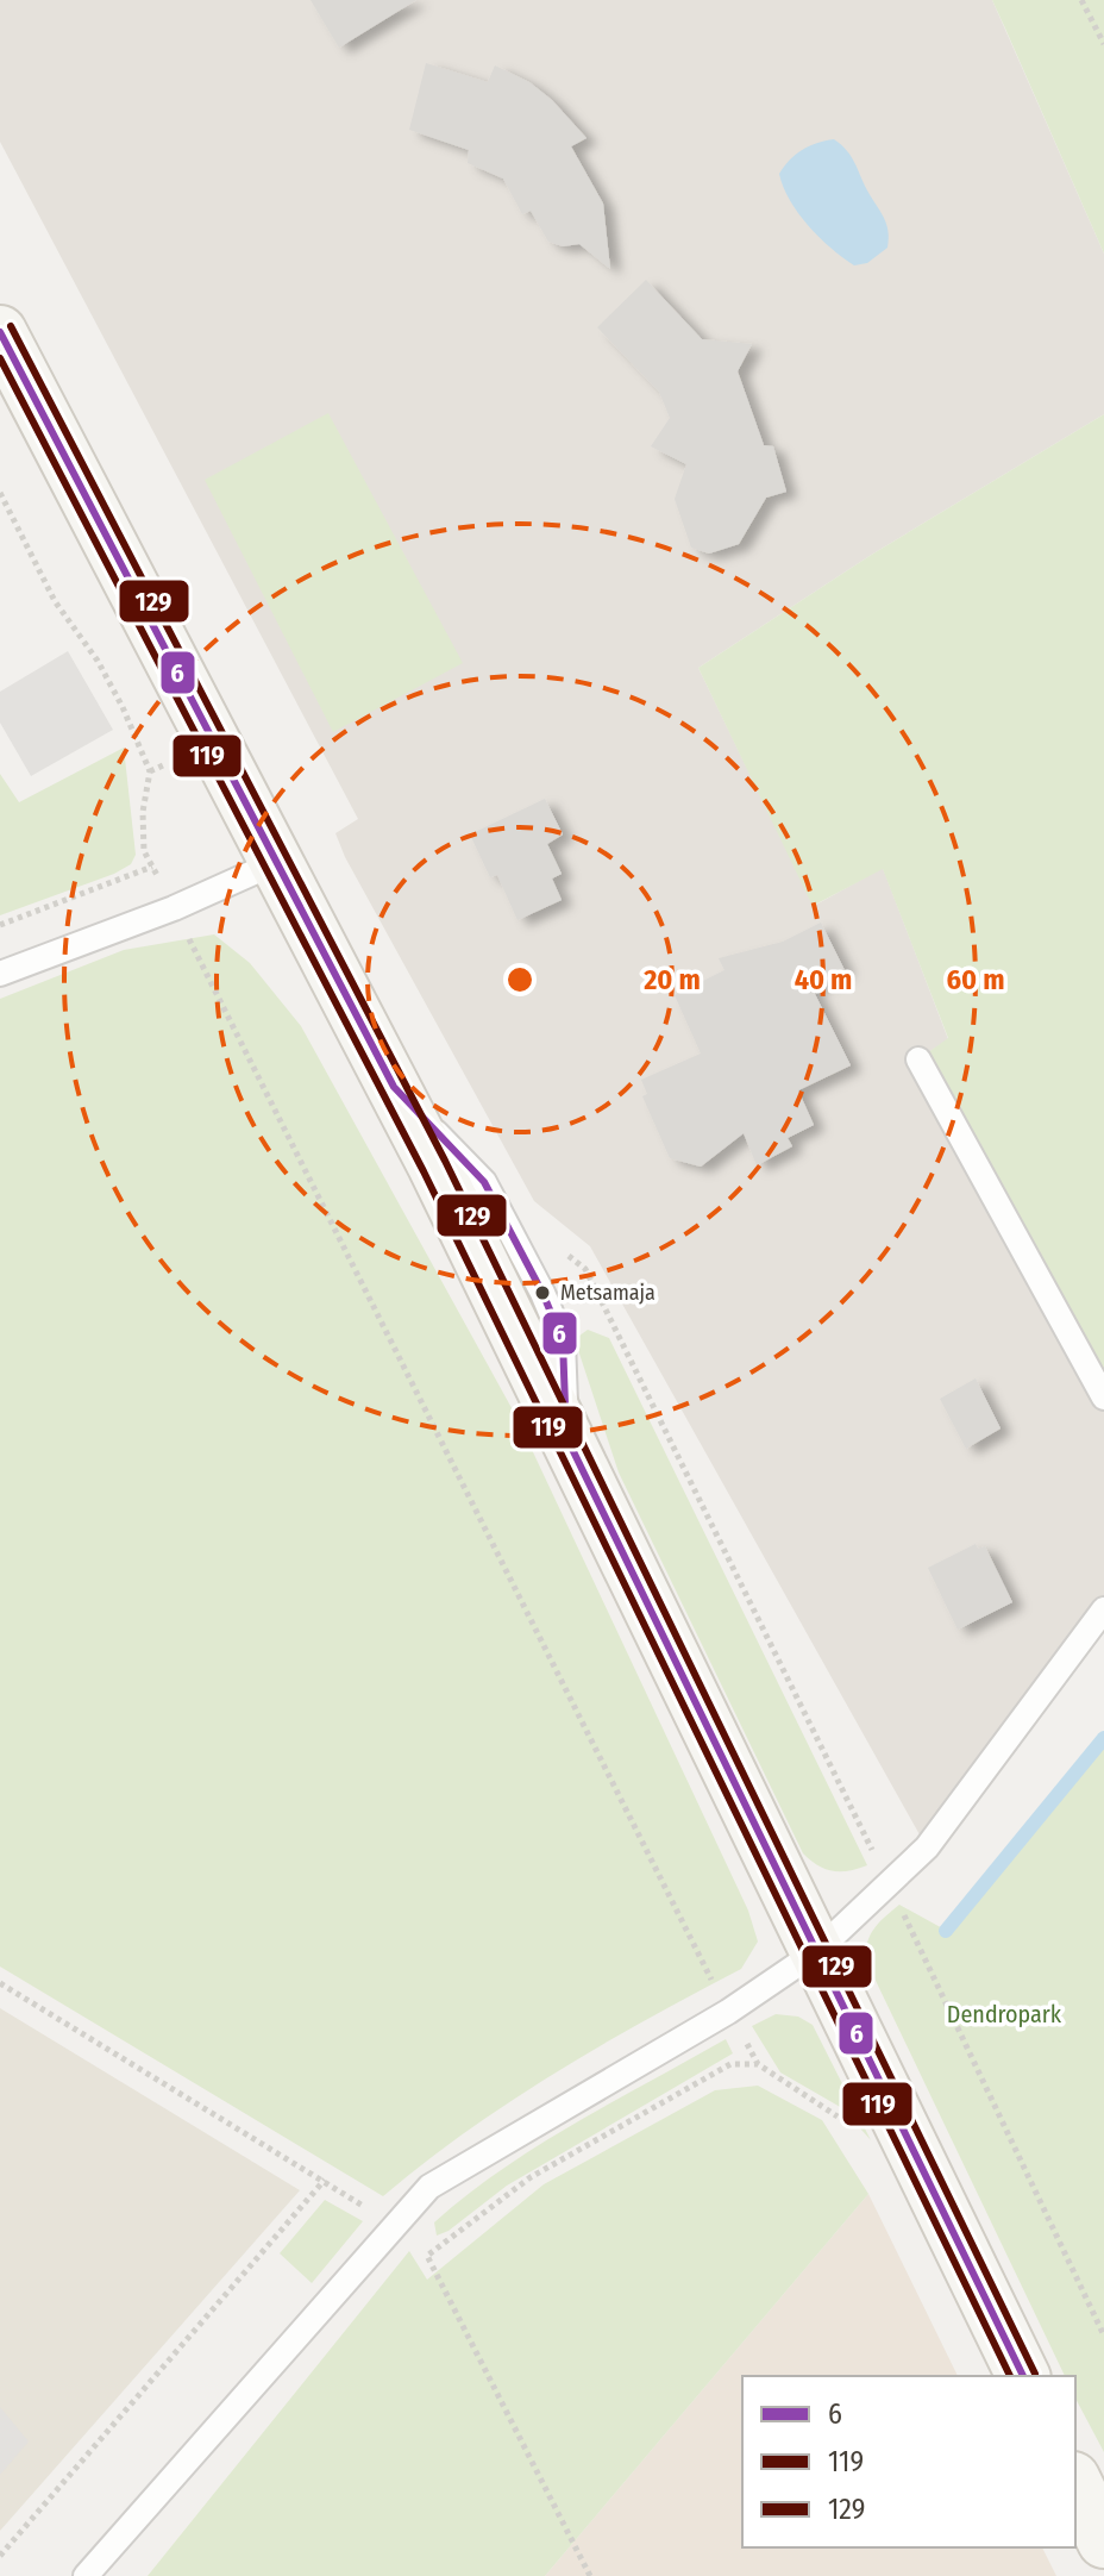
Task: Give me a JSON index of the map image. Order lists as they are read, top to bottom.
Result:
{
  "parks": ["Dendropark"],
  "places": ["Metsamaja"],
  "lines": ["transit line 129", "transit line 6", "transit line 119"],
  "legend": ["6", "119", "129"],
  "rings": ["20 m", "40 m", "60 m"]
}
